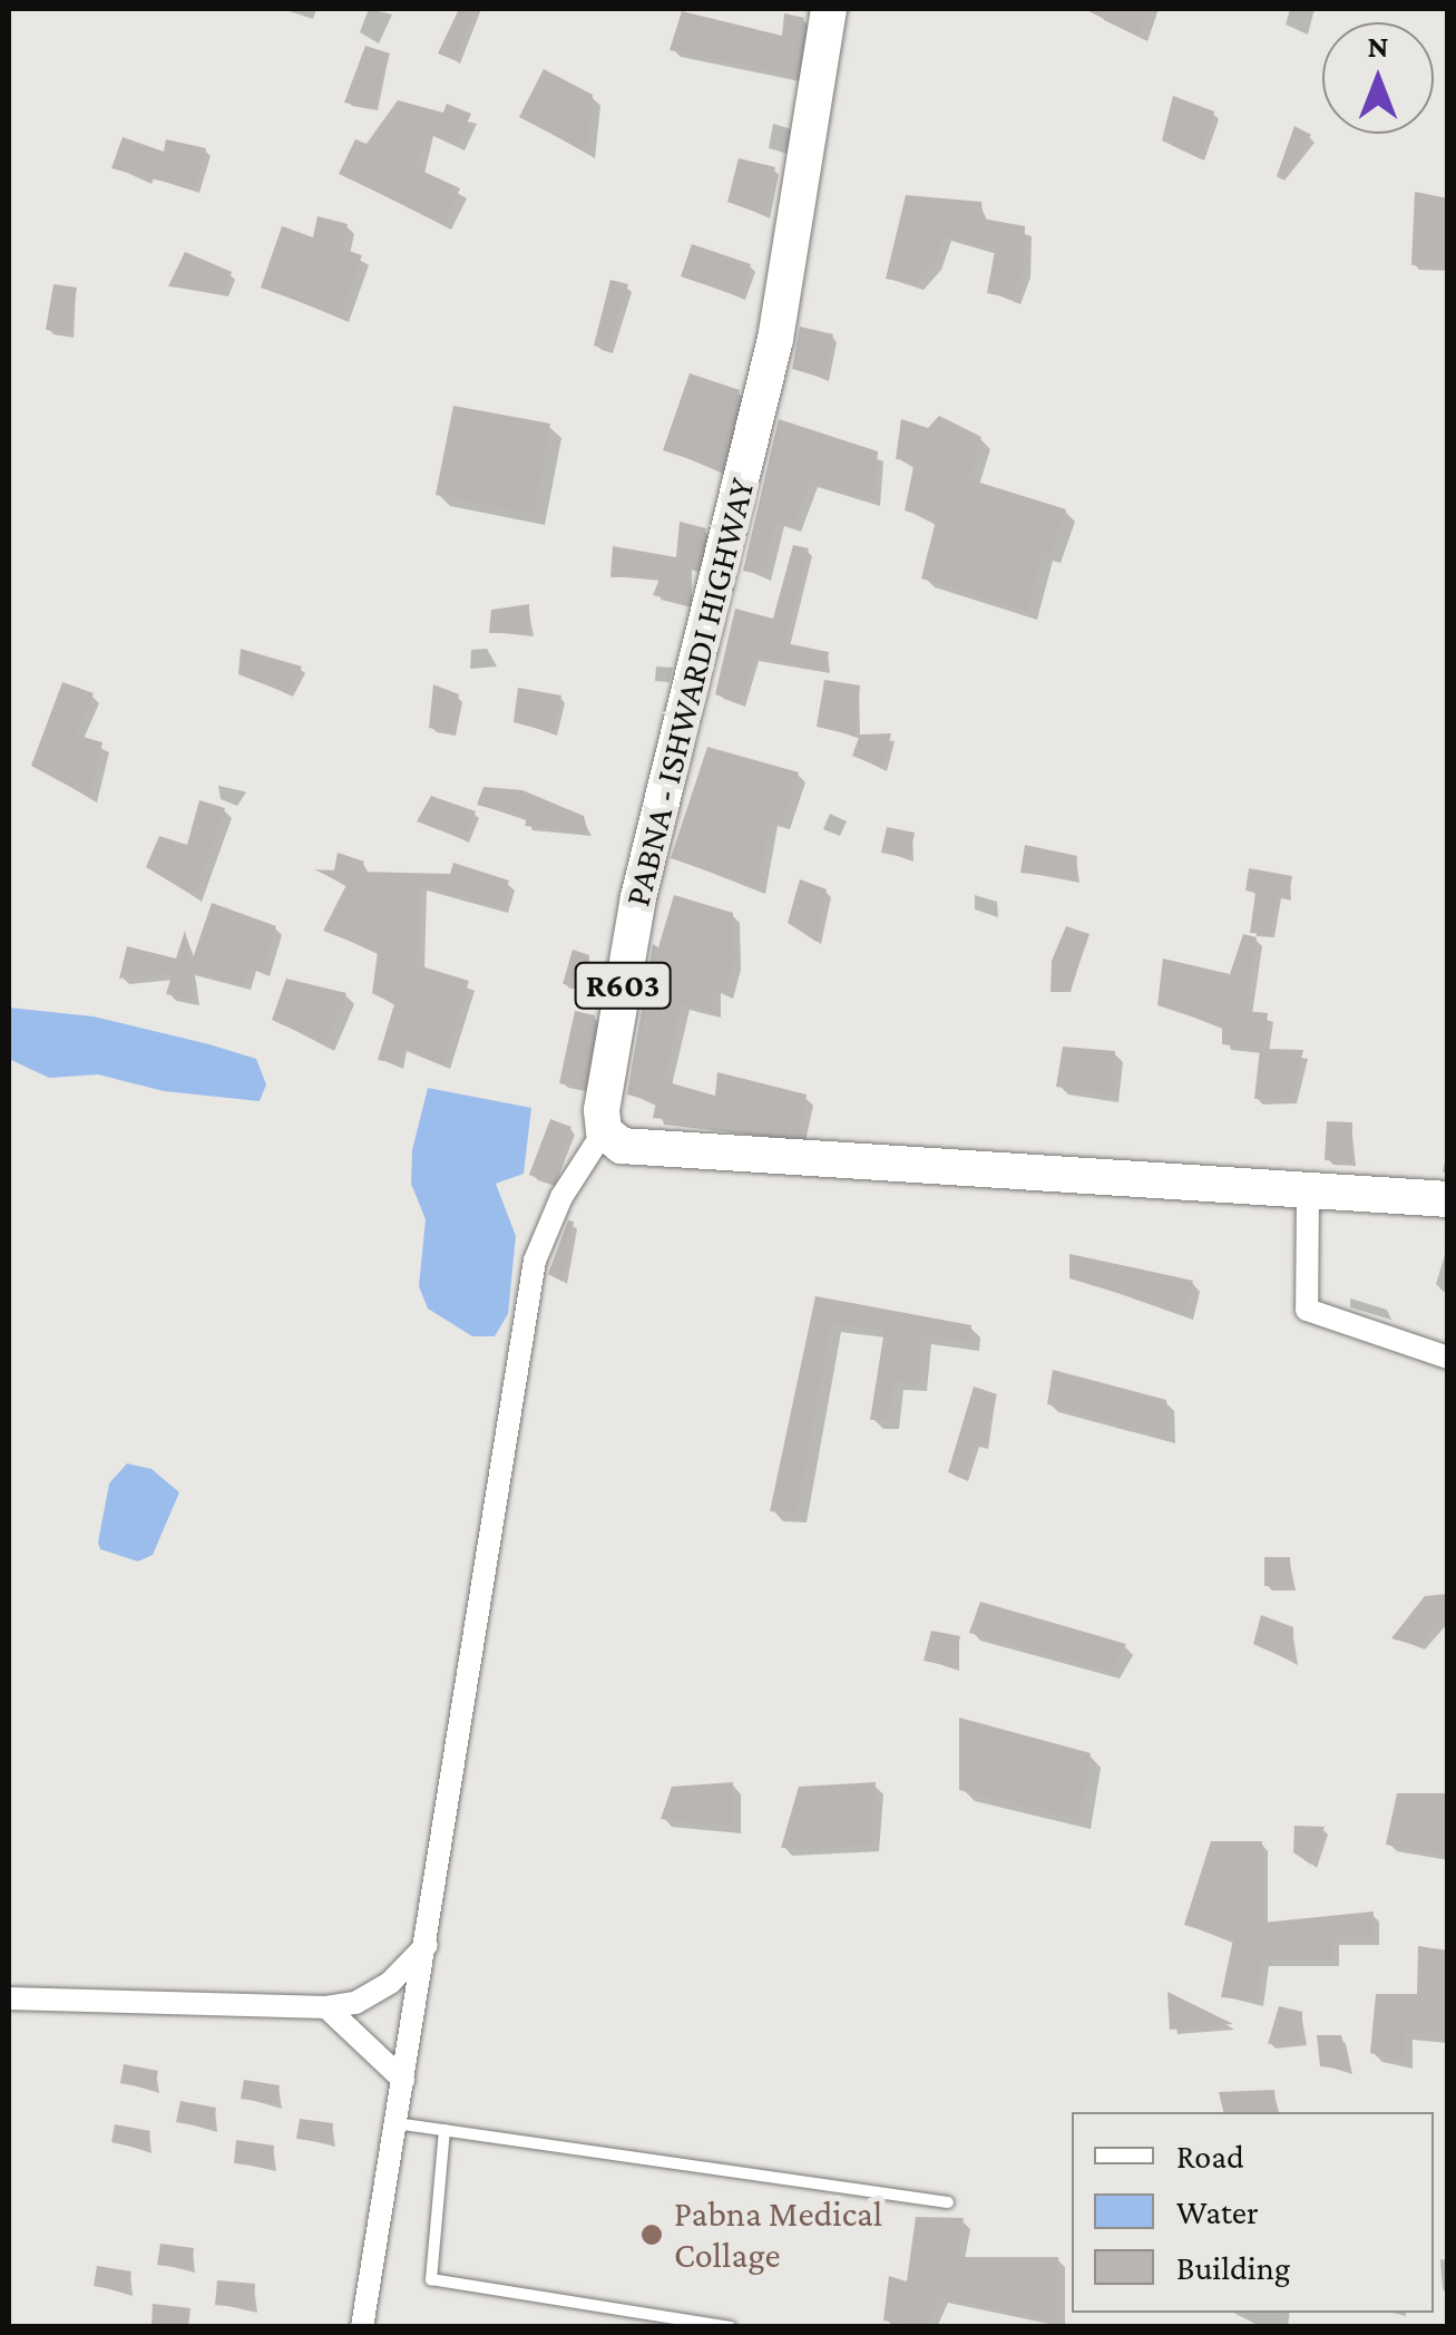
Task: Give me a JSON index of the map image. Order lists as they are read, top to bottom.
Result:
{
  "streets": {
    "main road": ["PABNA - ISHWARDI HIGHWAY", "R603"]
  },
  "places": ["Pabna Medical Collage"],
  "legend": ["Road", "Water", "Building"],
  "north": "top"
}
